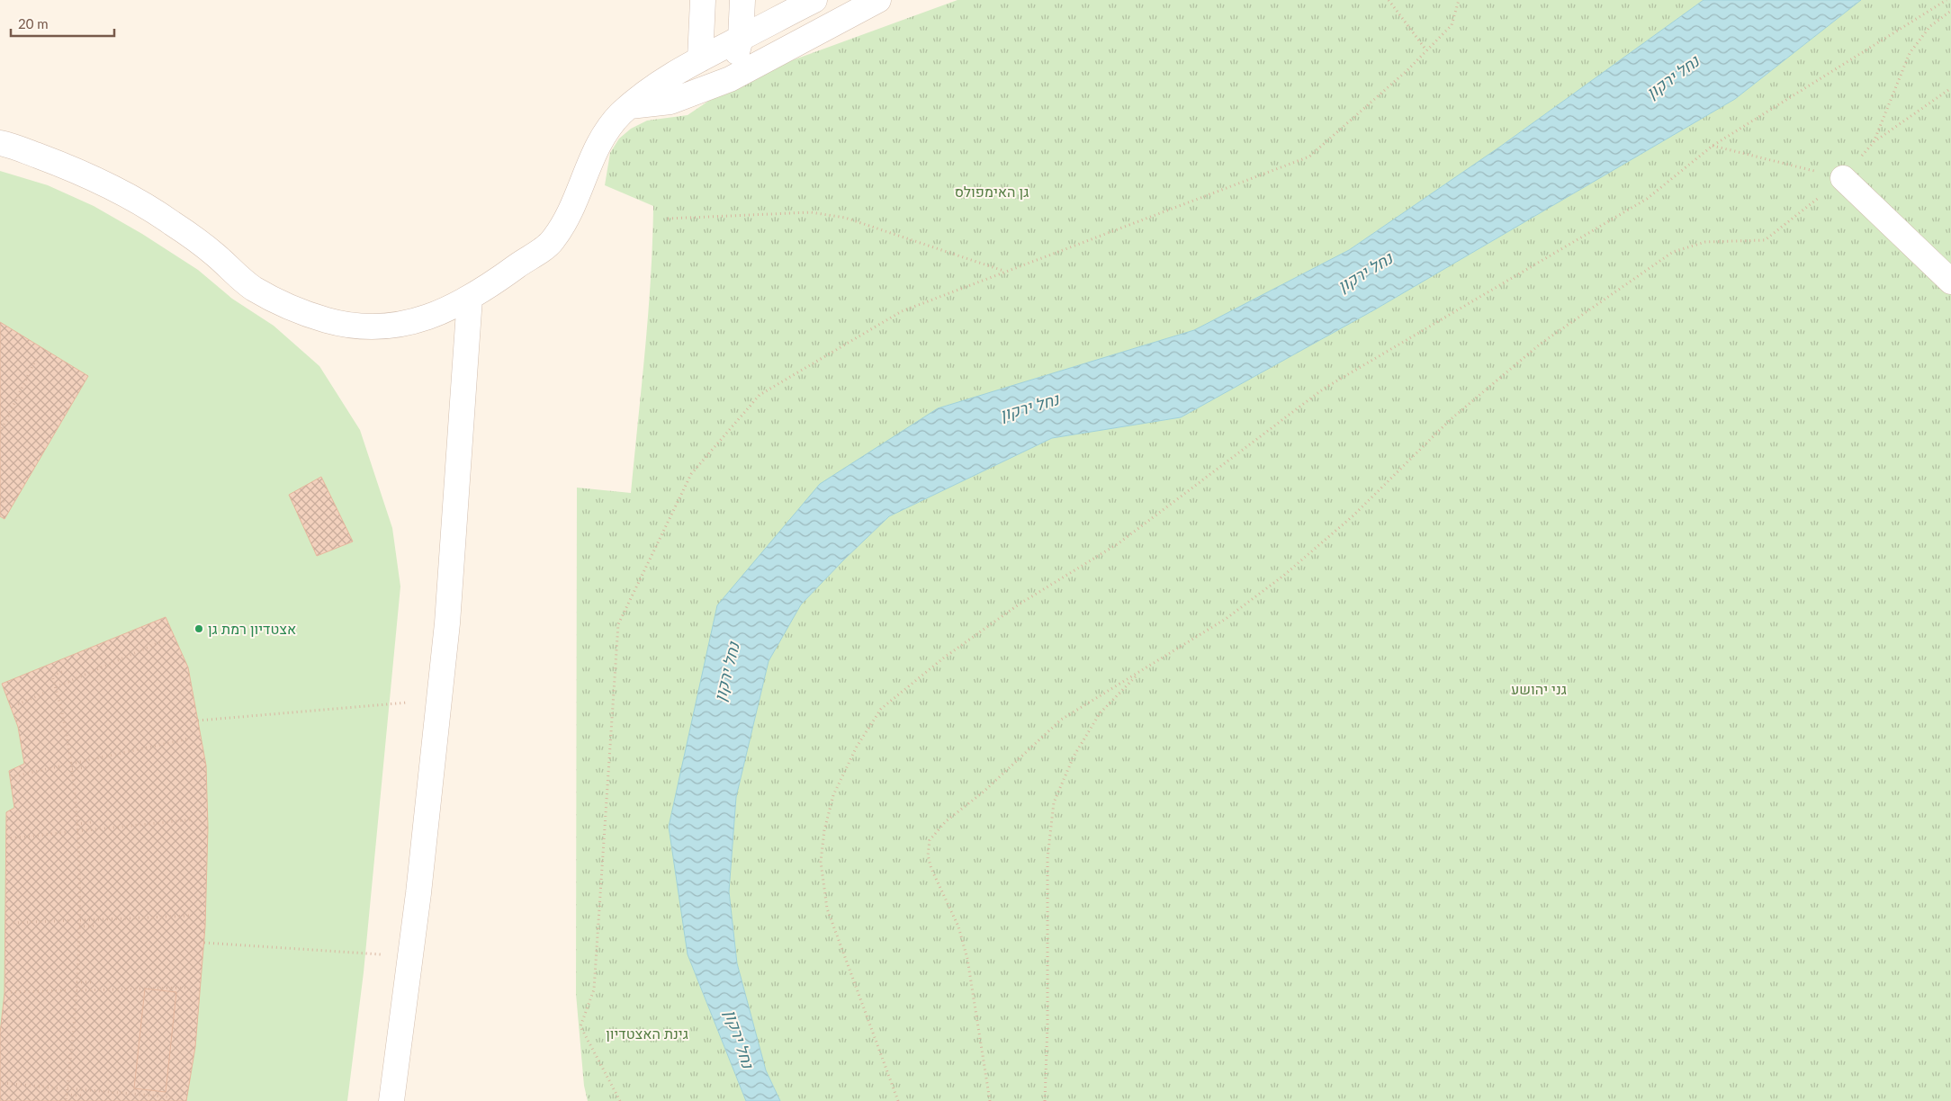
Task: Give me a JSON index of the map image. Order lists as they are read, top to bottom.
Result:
{
  "water": ["נחל ירקון"],
  "parks": ["גן האימפולס", "גני יהושע", "גינת האצטדיון"],
  "places": ["אצטדיון רמת גן"],
  "scale_bar": "20 m"
}
